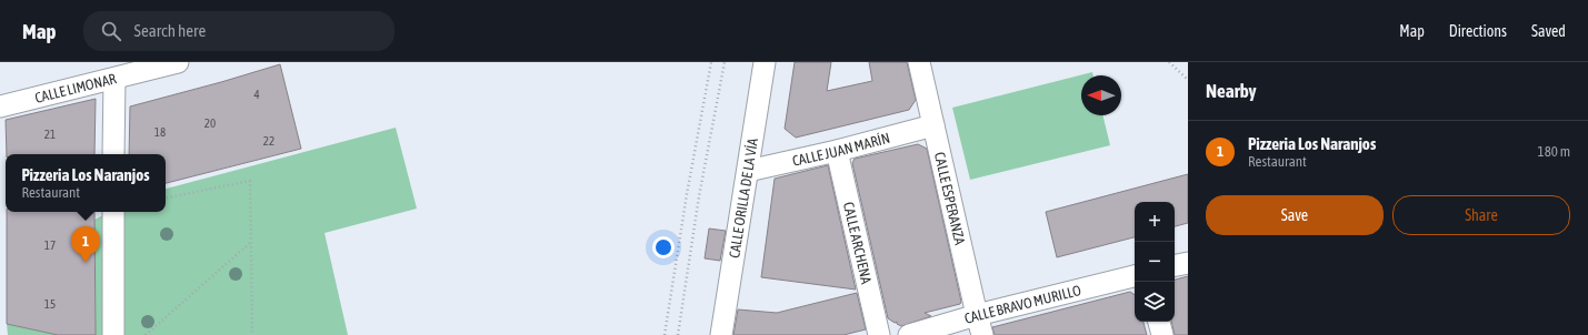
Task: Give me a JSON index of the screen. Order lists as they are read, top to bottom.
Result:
{
  "streets": {
    "street": [
      "CALLE LIMONAR",
      "CALLE JUAN MARÍN",
      "CALLE ORILLA DE LA VÍA",
      "CALLE ESPERANZA",
      "CALLE ARCHENA",
      "CALLE BRAVO MURILLO"
    ]
  },
  "crossings": [
    ["CALLE JUAN MARÍN", "CALLE ORILLA DE LA VÍA"],
    ["CALLE JUAN MARÍN", "CALLE ESPERANZA"],
    ["CALLE JUAN MARÍN", "CALLE ARCHENA"],
    ["CALLE ESPERANZA", "CALLE BRAVO MURILLO"]
  ],
  "house_numbers": [
    "4",
    "20",
    "18",
    "21",
    "22",
    "17",
    "15"
  ],
  "north": "left",
  "page": {
    "header": "Map",
    "search": "Search here",
    "nav": ["Map", "Directions", "Saved"],
    "heading": "Nearby",
    "list": [
      {
        "mark": "1",
        "name": "Pizzeria Los Naranjos",
        "note": "Restaurant",
        "value": "180 m"
      }
    ],
    "popup": ["Pizzeria Los Naranjos", "Restaurant"],
    "buttons": ["Save", "Share"],
    "map_buttons": ["+", "−"],
    "pins": "1"
  }
}
